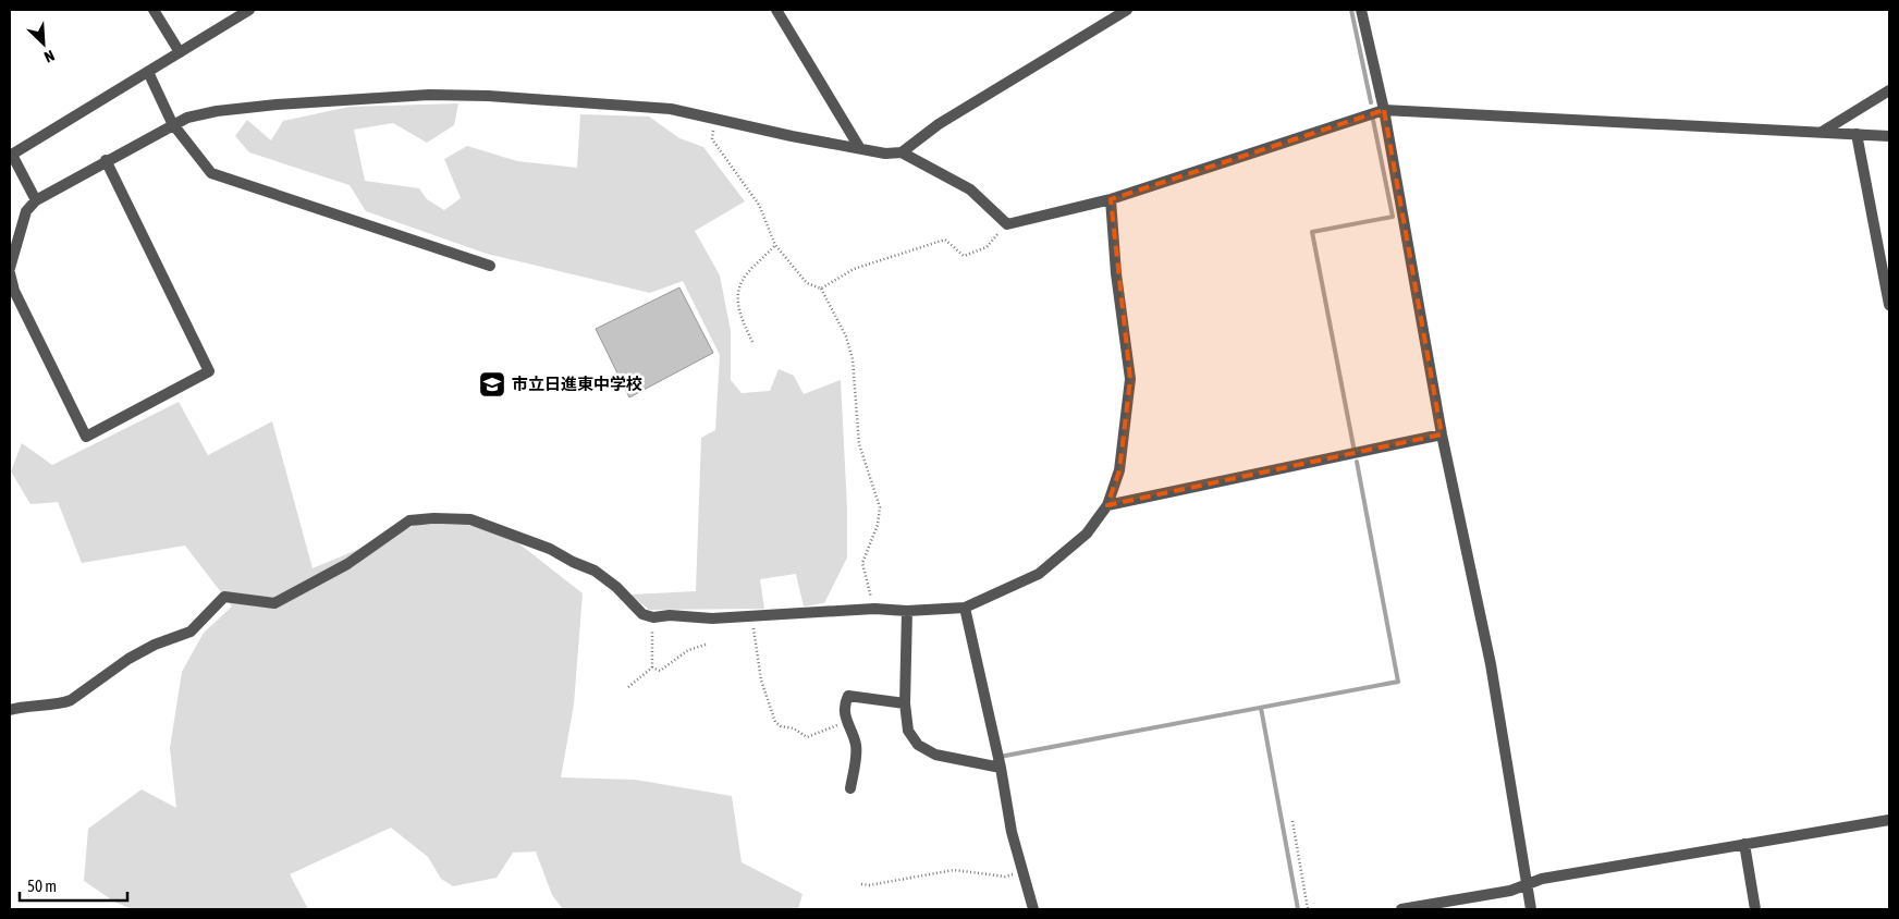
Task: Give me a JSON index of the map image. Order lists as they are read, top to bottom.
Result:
{
  "places": {
    "school or university": ["市立日進東中学校"]
  },
  "scale_bar": "50 m",
  "north": "bottom right"
}
